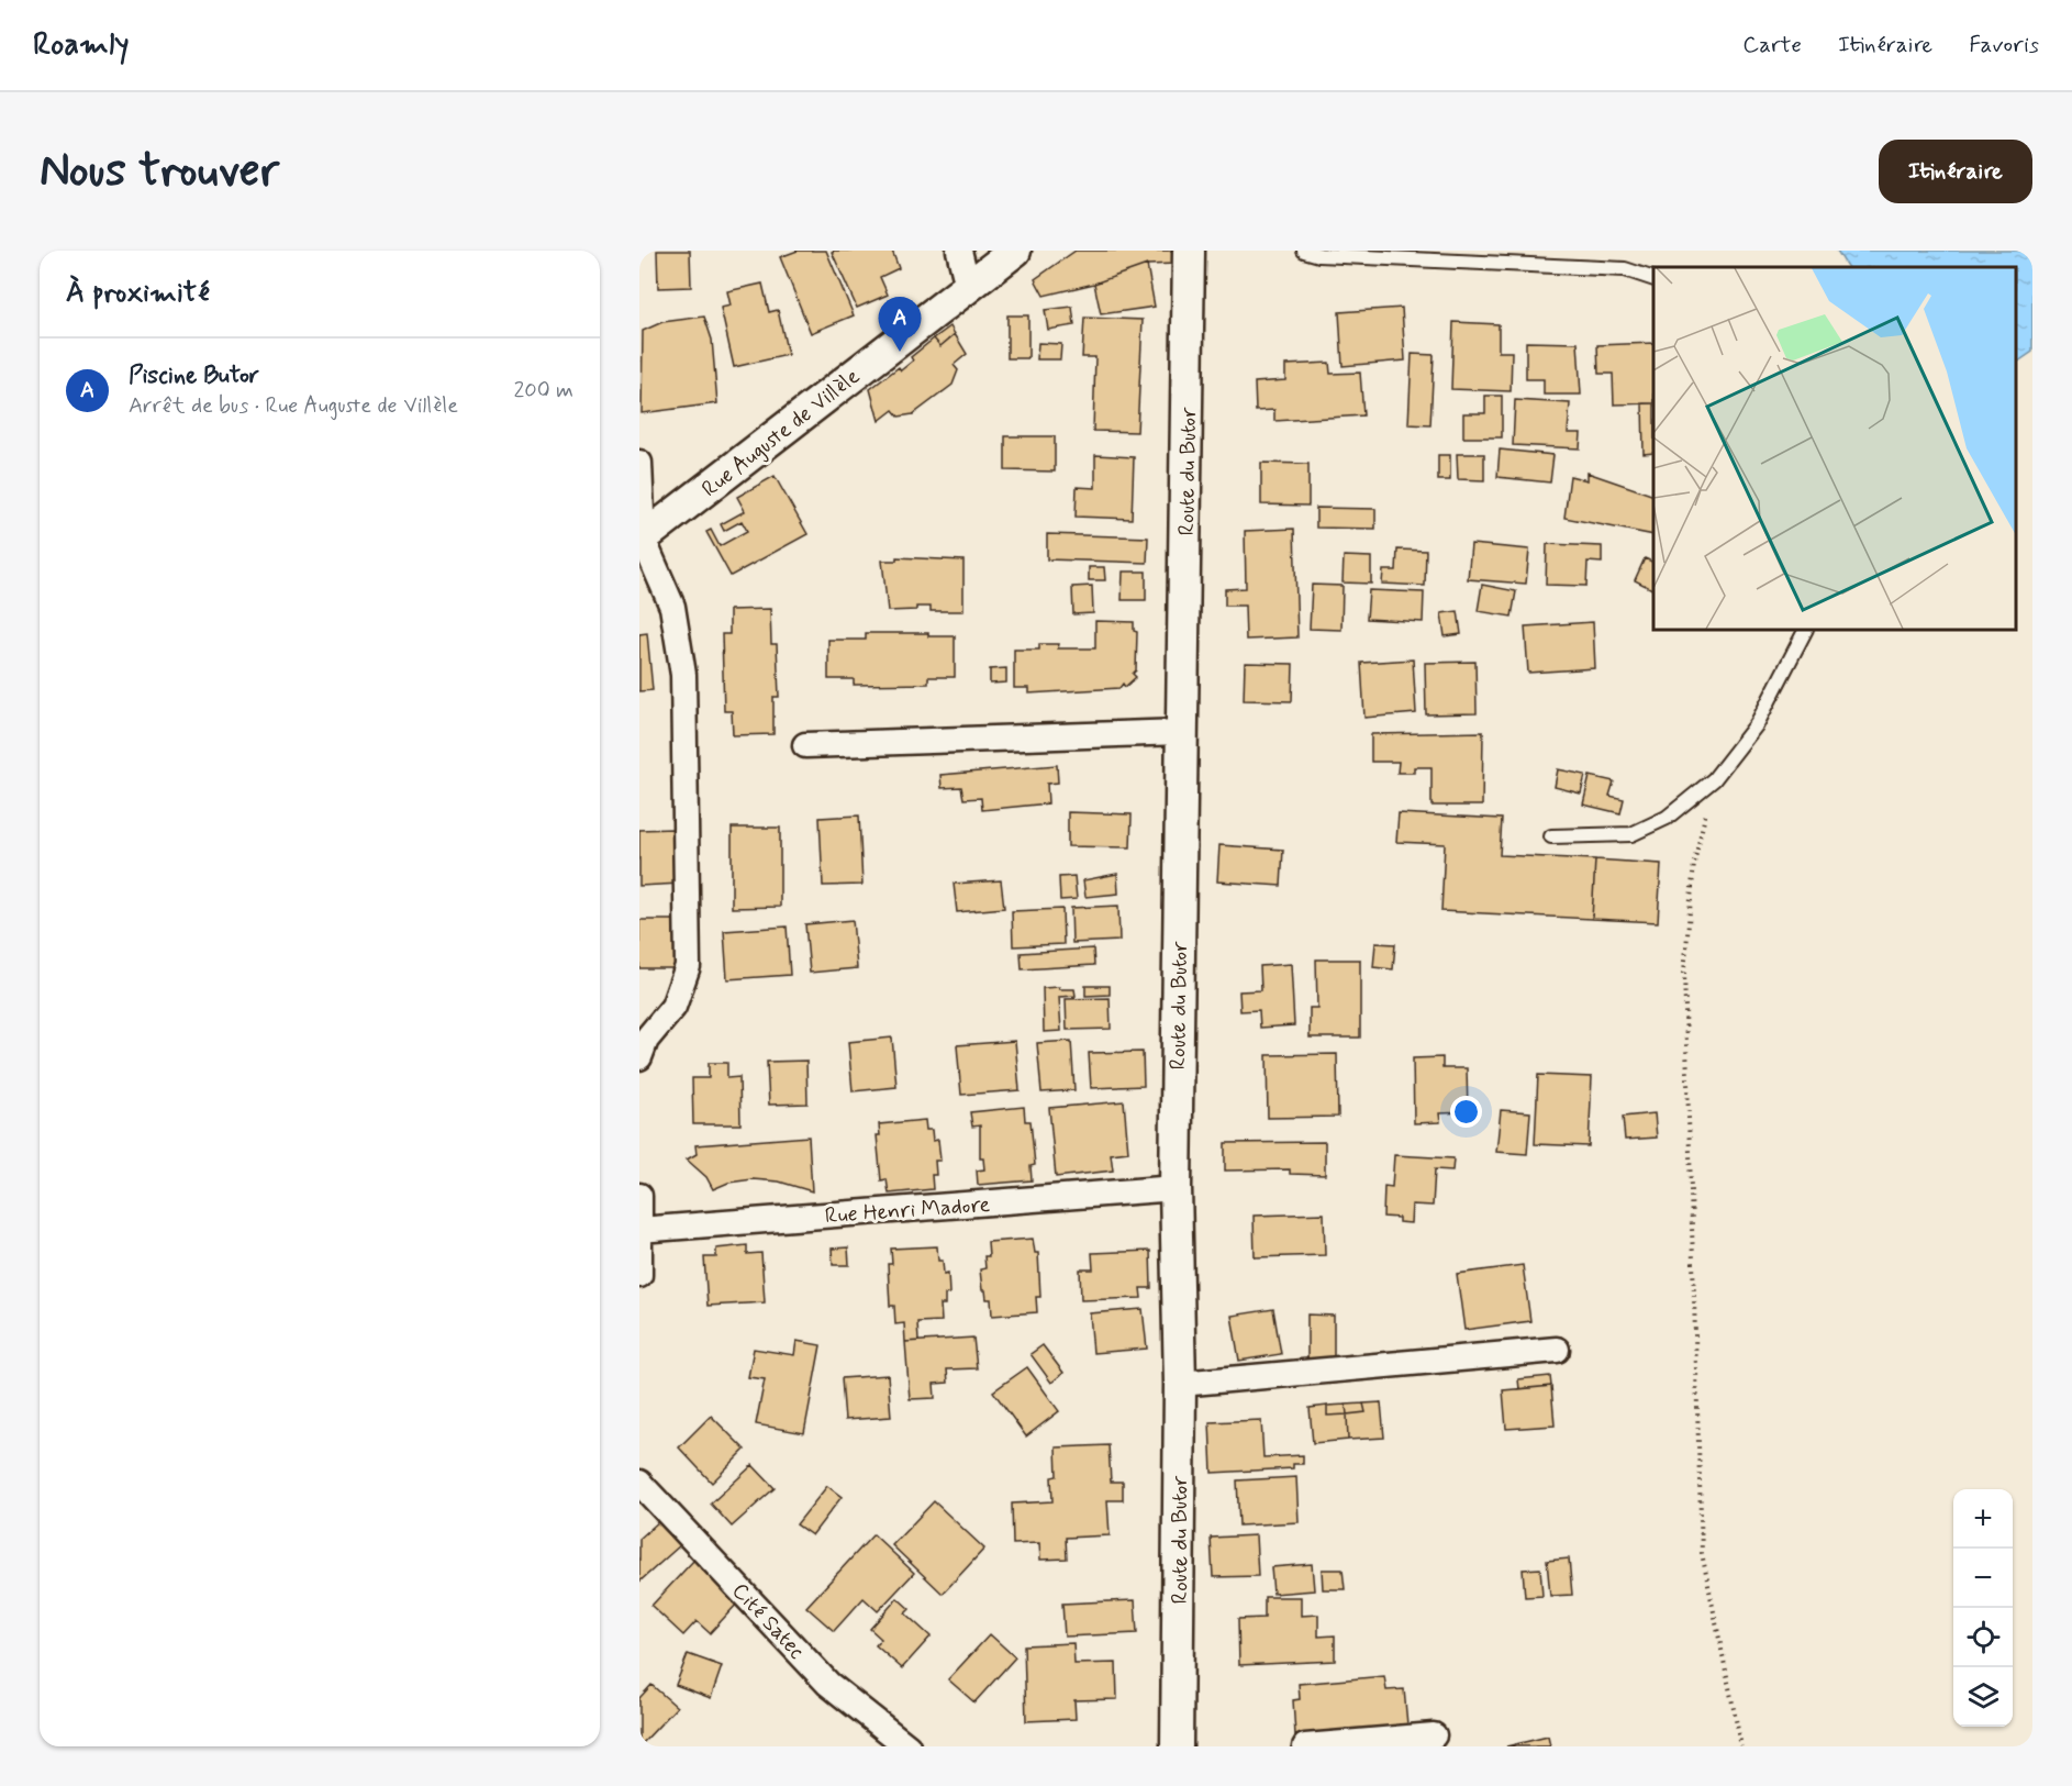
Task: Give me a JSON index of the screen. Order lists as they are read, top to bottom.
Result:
{
  "streets": {
    "street": [
      "Rue Auguste de Villèle",
      "Route du Butor",
      "Rue Henri Madore",
      "Cité Satec"
    ]
  },
  "crossings": [
    ["Route du Butor", "Rue Henri Madore"]
  ],
  "page": {
    "header": "Roamly",
    "nav": ["Carte", "Itinéraire", "Favoris"],
    "buttons": "Itinéraire",
    "title": "Nous trouver",
    "heading": "À proximité",
    "pins": "A",
    "list": [
      {
        "mark": "A",
        "name": "Piscine Butor",
        "note": "Arrêt de bus · Rue Auguste de Villèle",
        "value": "200 m"
      }
    ],
    "map_buttons": ["+", "−"]
  }
}
